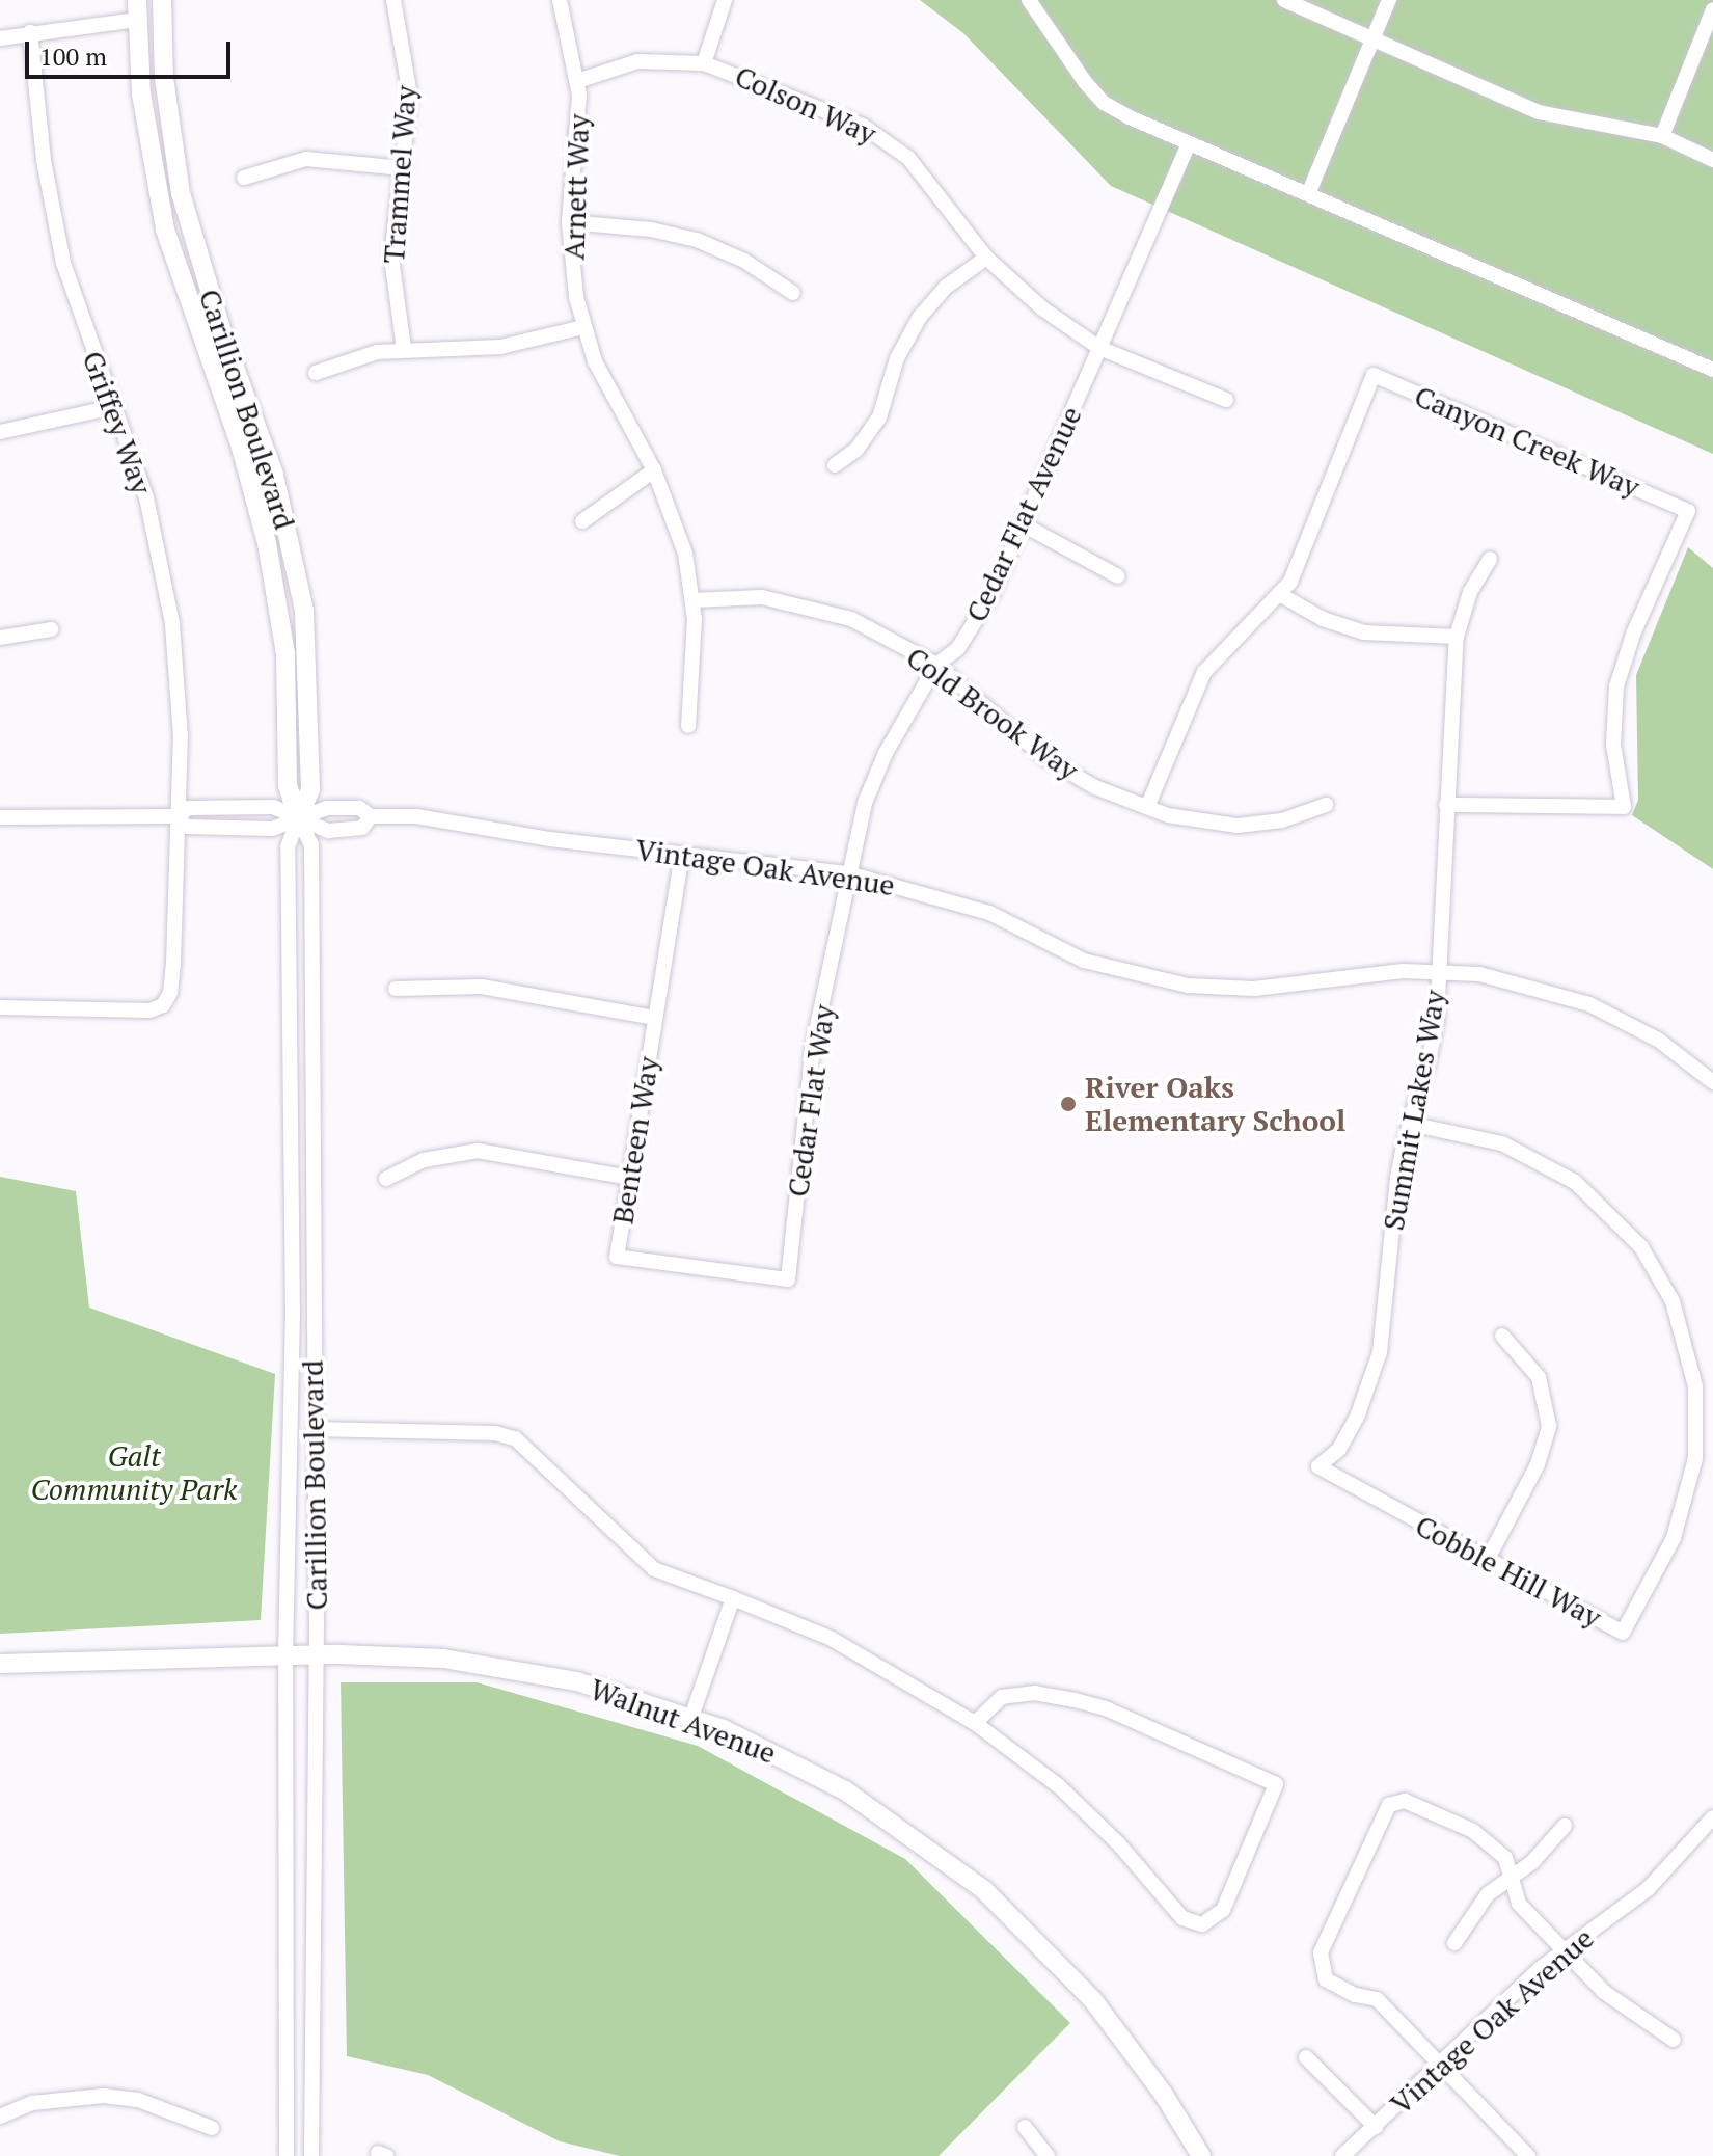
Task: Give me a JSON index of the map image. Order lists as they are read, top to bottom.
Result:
{
  "streets": {
    "street": [
      "Colson Way",
      "Trammel Way",
      "Arnett Way",
      "Carillion Boulevard",
      "Griffey Way",
      "Canyon Creek Way",
      "Cedar Flat Avenue",
      "Cold Brook Way",
      "Vintage Oak Avenue",
      "Cedar Flat Way",
      "Summit Lakes Way",
      "Benteen Way",
      "Cobble Hill Way",
      "Walnut Avenue"
    ]
  },
  "crossings": [
    ["Colson Way", "Arnett Way"],
    ["Colson Way", "Cedar Flat Avenue"],
    ["Arnett Way", "Cold Brook Way"],
    ["Carillion Boulevard", "Vintage Oak Avenue"],
    ["Carillion Boulevard", "Walnut Avenue"],
    ["Canyon Creek Way", "Cold Brook Way"],
    ["Canyon Creek Way", "Summit Lakes Way"],
    ["Cedar Flat Avenue", "Cold Brook Way"],
    ["Cedar Flat Avenue", "Vintage Oak Avenue"],
    ["Cedar Flat Avenue", "Cedar Flat Way"],
    ["Vintage Oak Avenue", "Cedar Flat Way"],
    ["Vintage Oak Avenue", "Summit Lakes Way"],
    ["Vintage Oak Avenue", "Benteen Way"],
    ["Cedar Flat Way", "Benteen Way"],
    ["Summit Lakes Way", "Cobble Hill Way"]
  ],
  "parks": ["Galt Community Park"],
  "places": ["River Oaks Elementary School"],
  "scale_bar": "100 m"
}
